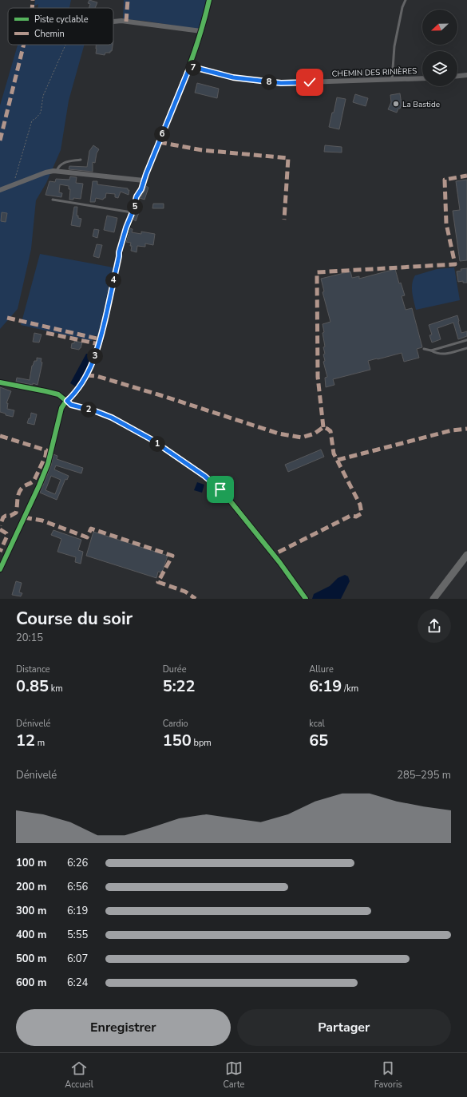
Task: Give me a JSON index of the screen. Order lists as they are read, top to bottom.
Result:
{
  "streets": {
    "street": ["CHEMIN DES RINIÈRES"]
  },
  "places": ["La Bastide"],
  "legend": ["Piste cyclable", "Chemin"],
  "north": "left",
  "page": {
    "pins": [
      "7",
      "8",
      "6",
      "5",
      "4",
      "3",
      "2",
      "1"
    ],
    "heading": ["Course du soir", "20:15"],
    "stats": [
      ["Distance", "0.85 km"],
      ["Durée", "5:22"],
      ["Allure", "6:19 /km"],
      ["Dénivelé", "12 m"],
      ["Cardio", "150 bpm"],
      ["kcal", "65"]
    ],
    "chart": ["Dénivelé", "285–295 m"],
    "list": [
      {
        "name": "100 m",
        "note": "6:26"
      },
      {
        "name": "200 m",
        "note": "6:56"
      },
      {
        "name": "300 m",
        "note": "6:19"
      },
      {
        "name": "400 m",
        "note": "5:55"
      },
      {
        "name": "500 m",
        "note": "6:07"
      },
      {
        "name": "600 m",
        "note": "6:24"
      }
    ],
    "buttons": ["Enregistrer", "Partager"],
    "tabs": ["Accueil", "Carte", "Favoris"]
  }
}
